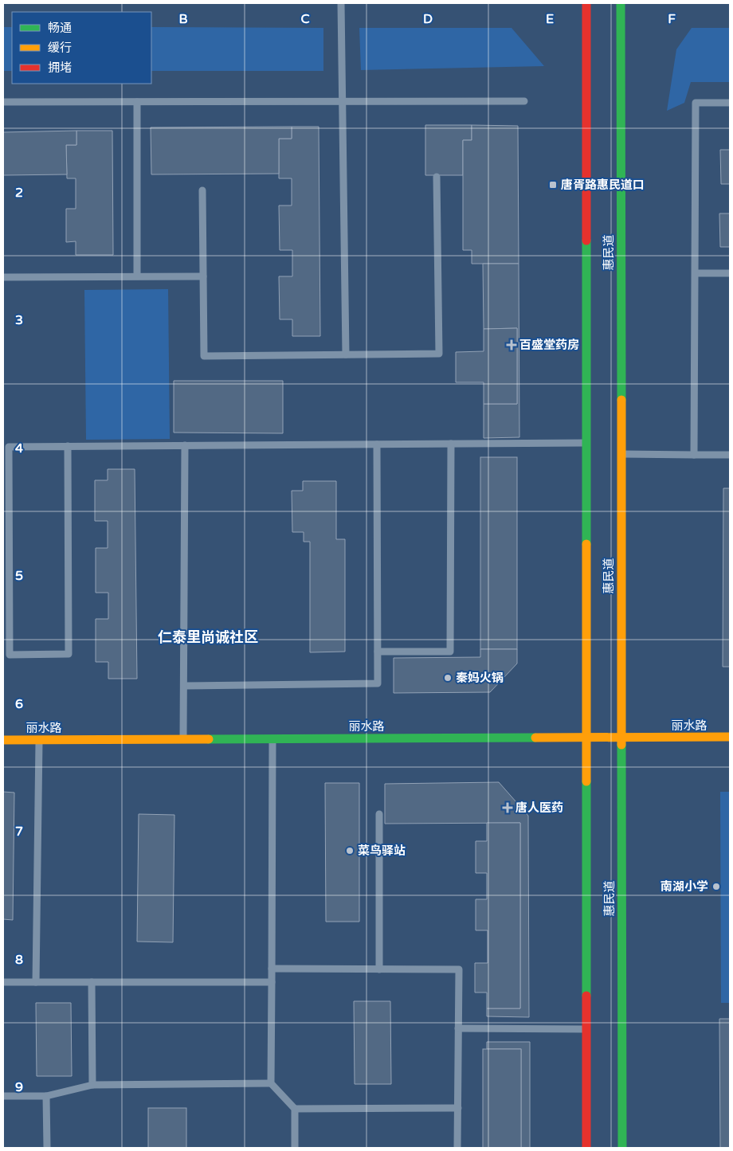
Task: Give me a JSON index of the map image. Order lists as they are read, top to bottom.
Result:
{
  "streets": {
    "main road": ["惠民道", "丽水路"]
  },
  "crossings": [
    ["惠民道", "丽水路"]
  ],
  "districts": ["仁泰里尚诚社区"],
  "places": {
    "transit": ["唐胥路惠民道口"],
    "health": ["百盛堂药房", "唐人医药"],
    "other": ["秦妈火锅", "菜鸟驿站", "南湖小学"]
  },
  "legend": ["畅通", "缓行", "拥堵"],
  "grid": {
    "columns": [
      "B",
      "C",
      "D",
      "E",
      "F"
    ],
    "rows": [
      "2",
      "3",
      "4",
      "5",
      "6",
      "7",
      "8",
      "9"
    ]
  }
}
